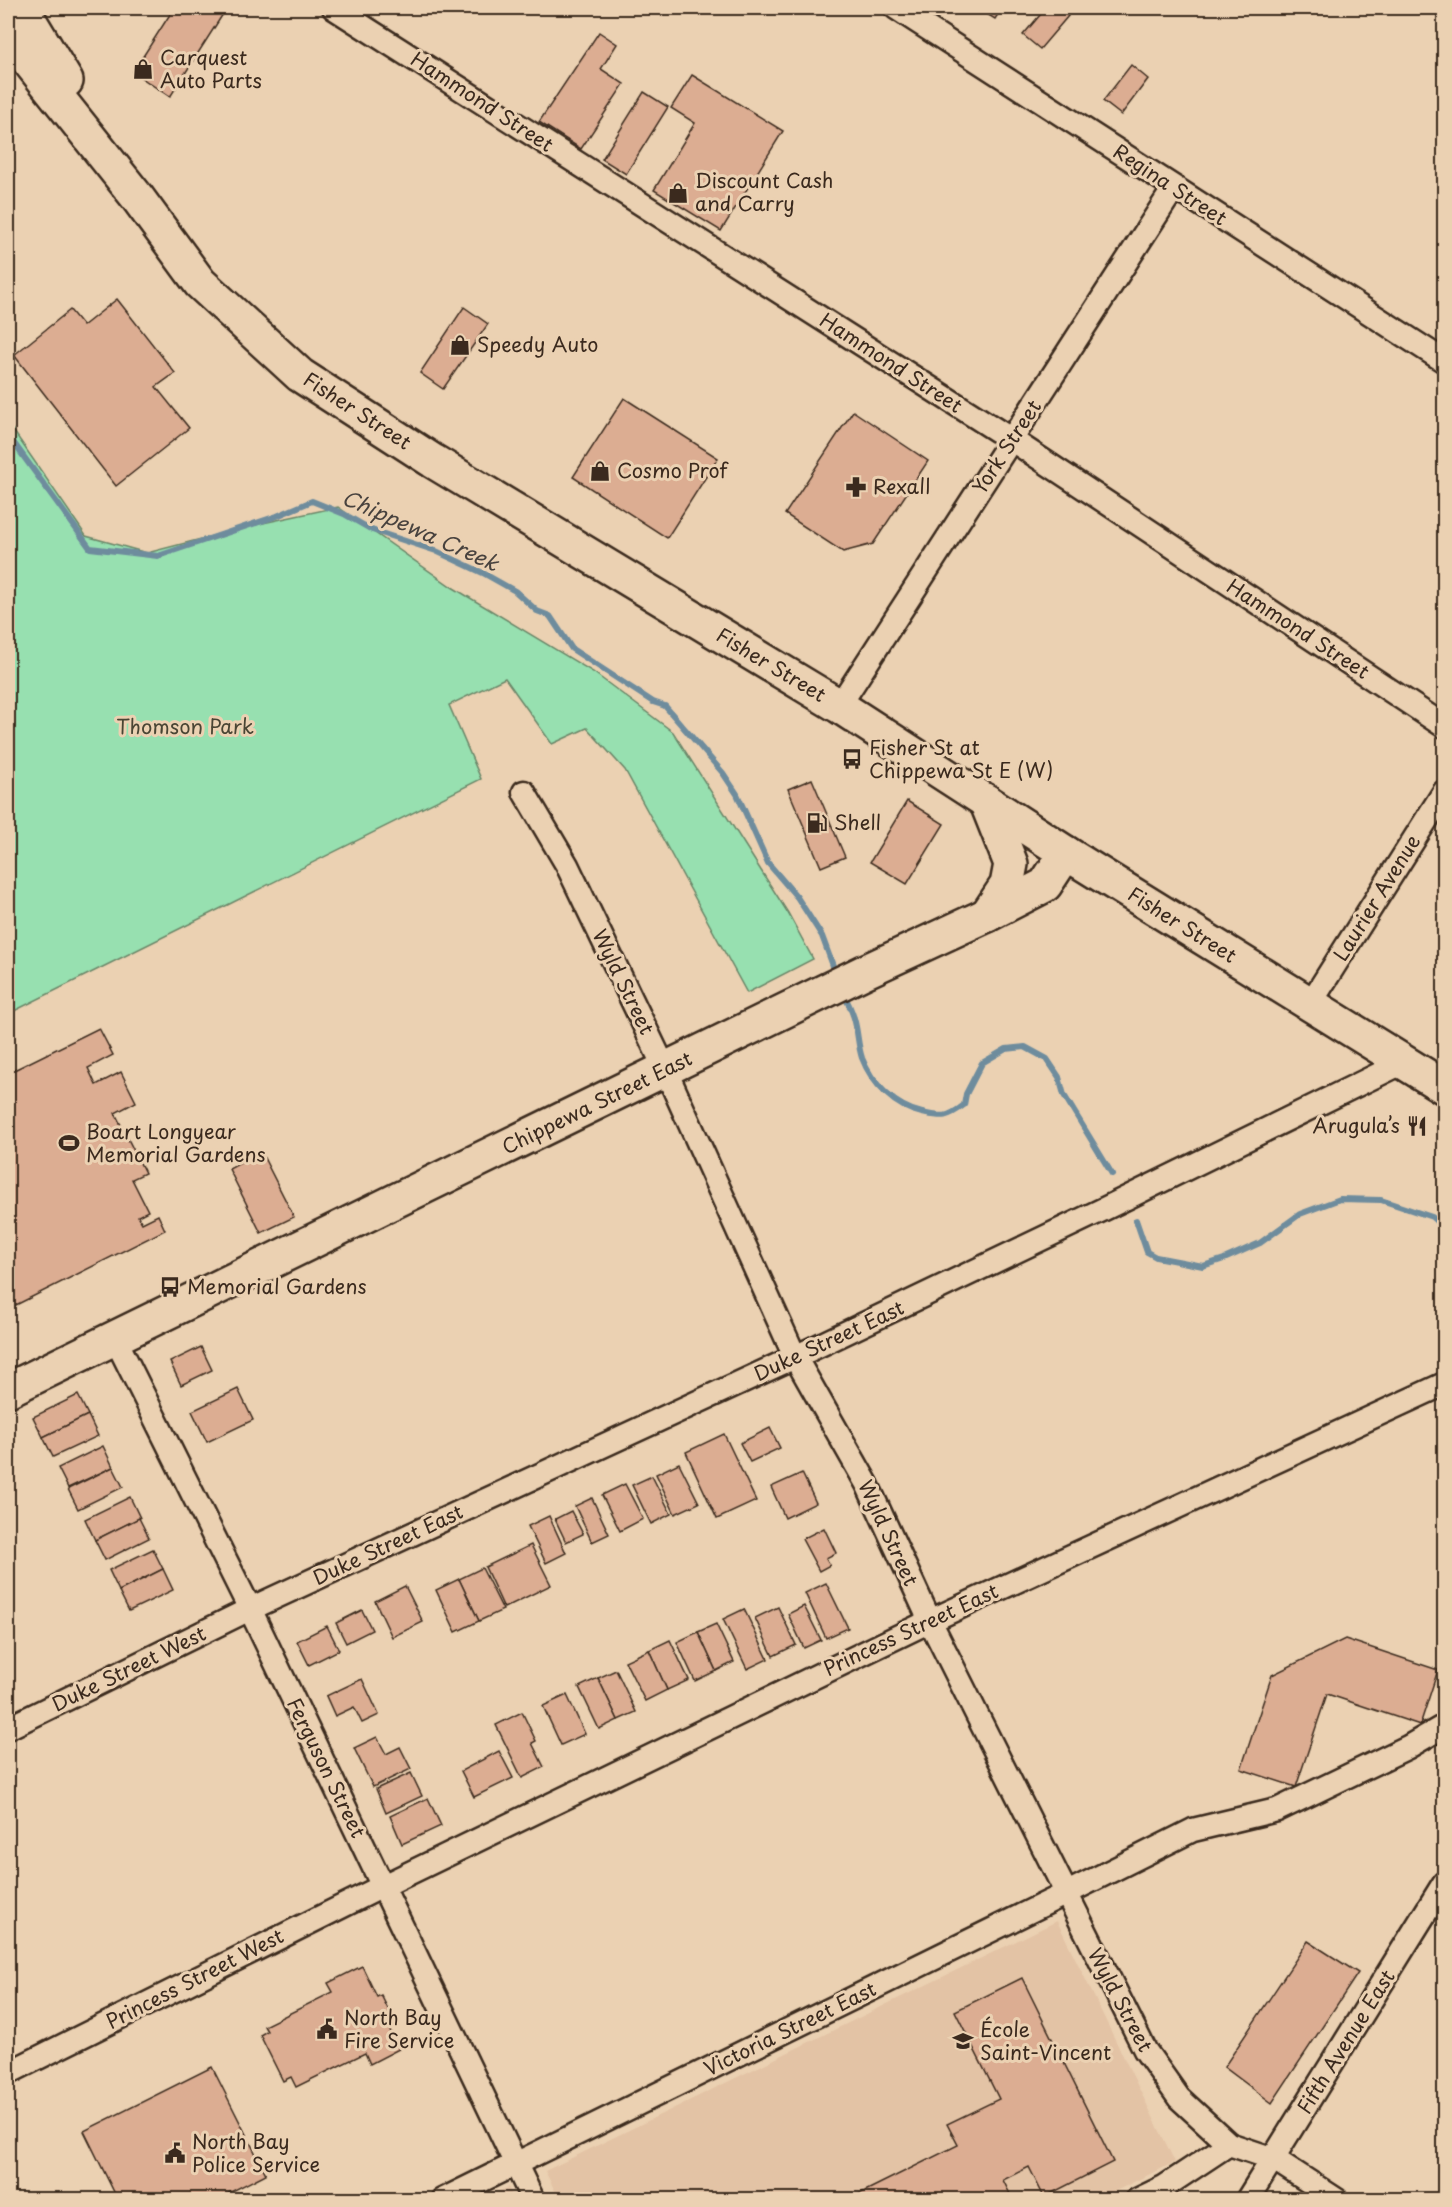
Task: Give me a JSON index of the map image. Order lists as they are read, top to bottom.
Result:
{
  "streets": {
    "main road": ["Fisher Street", "Chippewa Street East"],
    "street": [
      "Hammond Street",
      "Regina Street",
      "York Street",
      "Laurier Avenue",
      "Wyld Street",
      "Duke Street East",
      "Princess Street East",
      "Duke Street West",
      "Ferguson Street",
      "Princess Street West",
      "Victoria Street East",
      "Fifth Avenue East"
    ]
  },
  "crossings": [
    ["Hammond Street", "York Street"],
    ["Regina Street", "York Street"],
    ["Fisher Street", "York Street"],
    ["Fisher Street", "Laurier Avenue"],
    ["Fisher Street", "Chippewa Street East"],
    ["Fisher Street", "Duke Street East"],
    ["Wyld Street", "Chippewa Street East"],
    ["Wyld Street", "Duke Street East"],
    ["Wyld Street", "Princess Street East"],
    ["Wyld Street", "Victoria Street East"],
    ["Wyld Street", "Fifth Avenue East"],
    ["Chippewa Street East", "Ferguson Street"],
    ["Duke Street East", "Duke Street West"],
    ["Duke Street East", "Ferguson Street"],
    ["Princess Street East", "Ferguson Street"],
    ["Princess Street East", "Princess Street West"],
    ["Duke Street West", "Ferguson Street"],
    ["Ferguson Street", "Princess Street West"],
    ["Ferguson Street", "Victoria Street East"]
  ],
  "water": ["Chippewa Creek"],
  "parks": ["Thomson Park"],
  "places": {
    "shop": [
      "Carquest Auto Parts",
      "Discount Cash and Carry",
      "Speedy Auto",
      "Cosmo Prof"
    ],
    "pharmacy": ["Rexall"],
    "bus stop": ["Fisher St at Chippewa St E (W)", "Memorial Gardens"],
    "fuel station": ["Shell"],
    "restaurant": ["Arugula’s"],
    "sports": ["Boart Longyear Memorial Gardens"],
    "public building": ["North Bay Fire Service", "North Bay Police Service"],
    "school or university": ["École Saint-Vincent"]
  }
}
